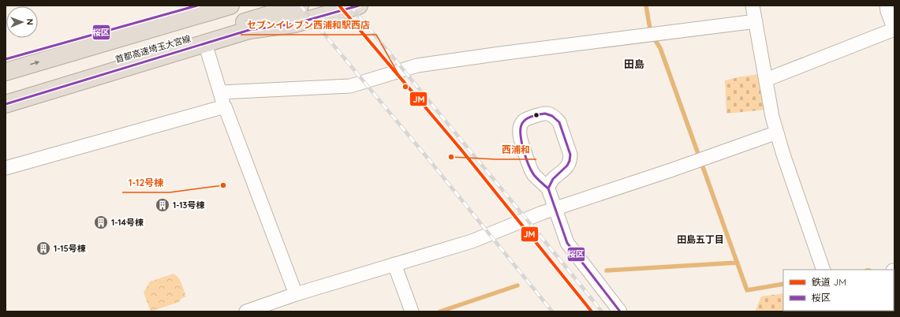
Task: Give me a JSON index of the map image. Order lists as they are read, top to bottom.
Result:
{
  "streets": {
    "highway": ["首都高速埼玉大宮線"]
  },
  "districts": ["田島", "田島五丁目"],
  "places": {
    "other": ["セブンイレブン西浦和駅西店", "西浦和", "1-12号棟"],
    "building": ["1-13号棟", "1-14号棟", "1-15号棟"]
  },
  "lines": ["rail line JM", "transit line 桜区"],
  "legend": ["鉄道 JM", "桜区"],
  "north": "right"
}
